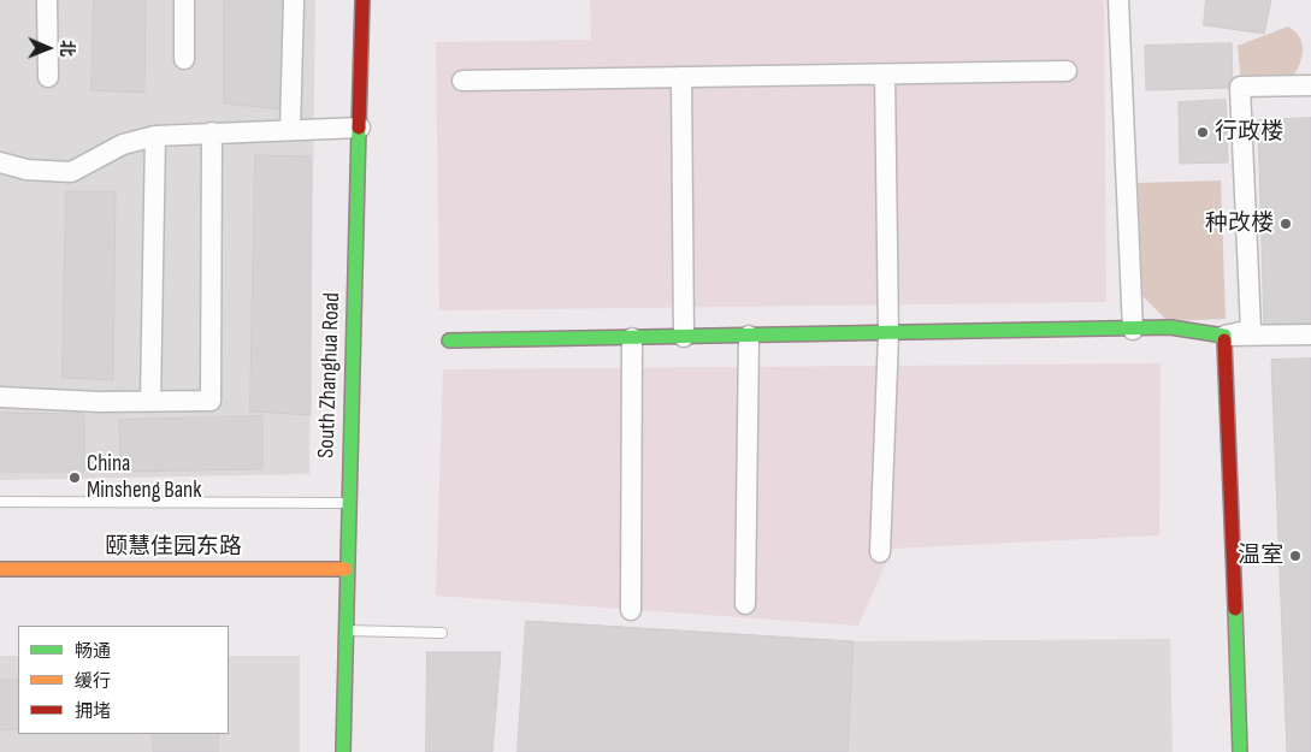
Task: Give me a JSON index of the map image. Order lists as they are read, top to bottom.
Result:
{
  "streets": {
    "street": ["South Zhanghua Road", "颐慧佳园东路"]
  },
  "crossings": [
    ["South Zhanghua Road", "颐慧佳园东路"]
  ],
  "places": [
    "行政楼",
    "种改楼",
    "China Minsheng Bank",
    "温室"
  ],
  "legend": ["畅通", "缓行", "拥堵"],
  "north": "right"
}
